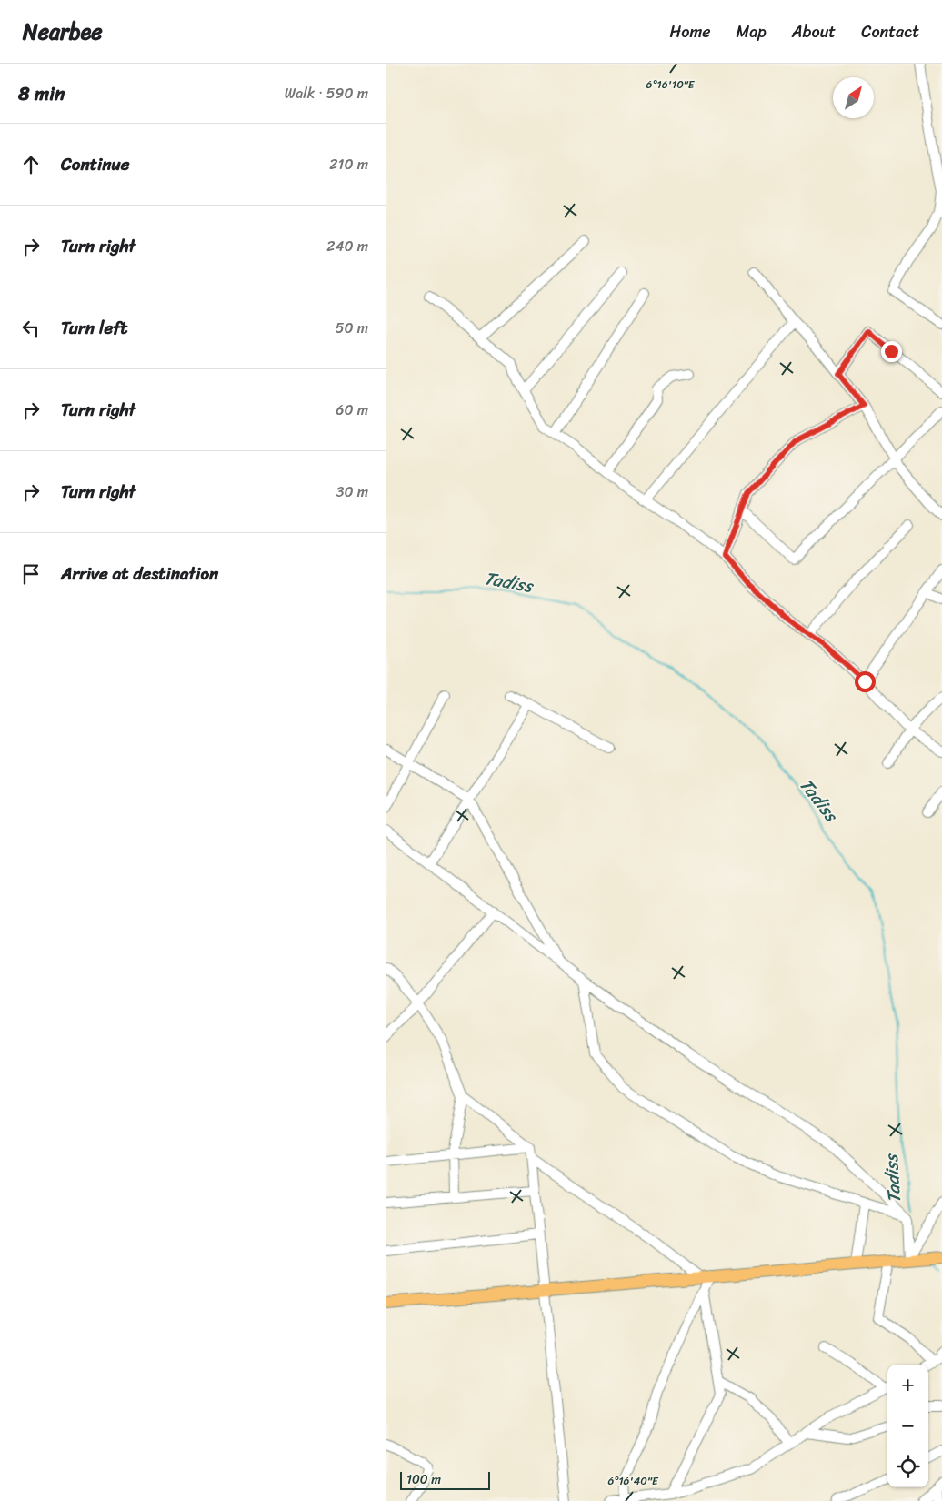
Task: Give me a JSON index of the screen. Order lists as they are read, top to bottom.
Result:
{
  "water": ["Tadiss"],
  "scale_bar": "100 m",
  "north": "top right",
  "page": {
    "header": "Nearbee",
    "nav": [
      "Home",
      "Map",
      "About",
      "Contact"
    ],
    "heading": ["8 min", "Walk · 590 m"],
    "list": [
      ["Continue", "210 m"],
      ["Turn right", "240 m"],
      ["Turn left", "50 m"],
      ["Turn right", "60 m"],
      ["Turn right", "30 m"],
      "Arrive at destination"
    ],
    "map_buttons": ["+", "−"],
    "scale": "100 m"
  },
  "coordinates": ["6°16'10\"E", "6°16'40\"E"]
}
